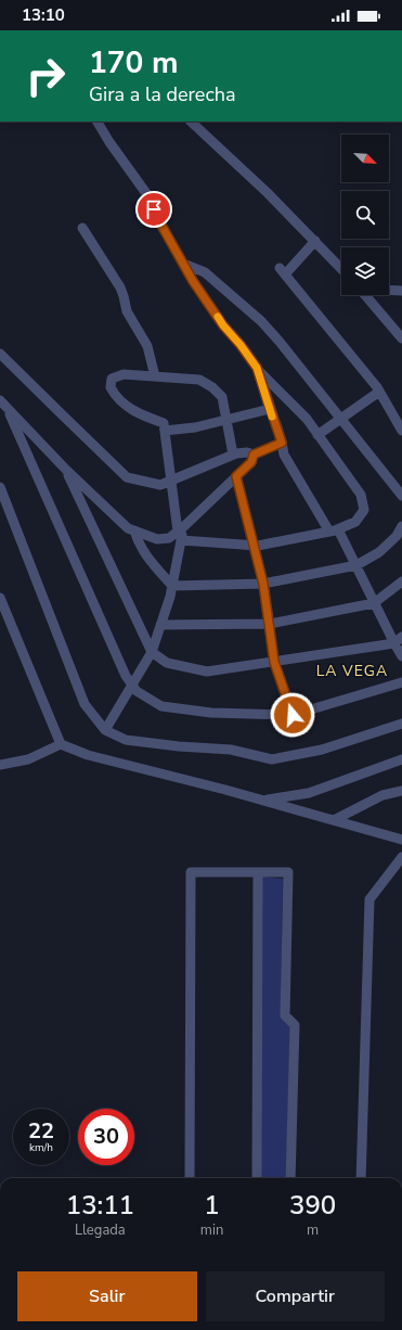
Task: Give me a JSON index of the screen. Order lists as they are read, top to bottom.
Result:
{
  "districts": ["LA VEGA"],
  "north": "bottom right",
  "page": {
    "status": "13:10",
    "turn": ["170 m", "Gira a la derecha"],
    "speed": "22 km/h",
    "limit": "30",
    "eta": [
      "13:11",
      "Llegada",
      "1",
      "min",
      "390",
      "m"
    ],
    "buttons": ["Salir", "Compartir"]
  }
}
